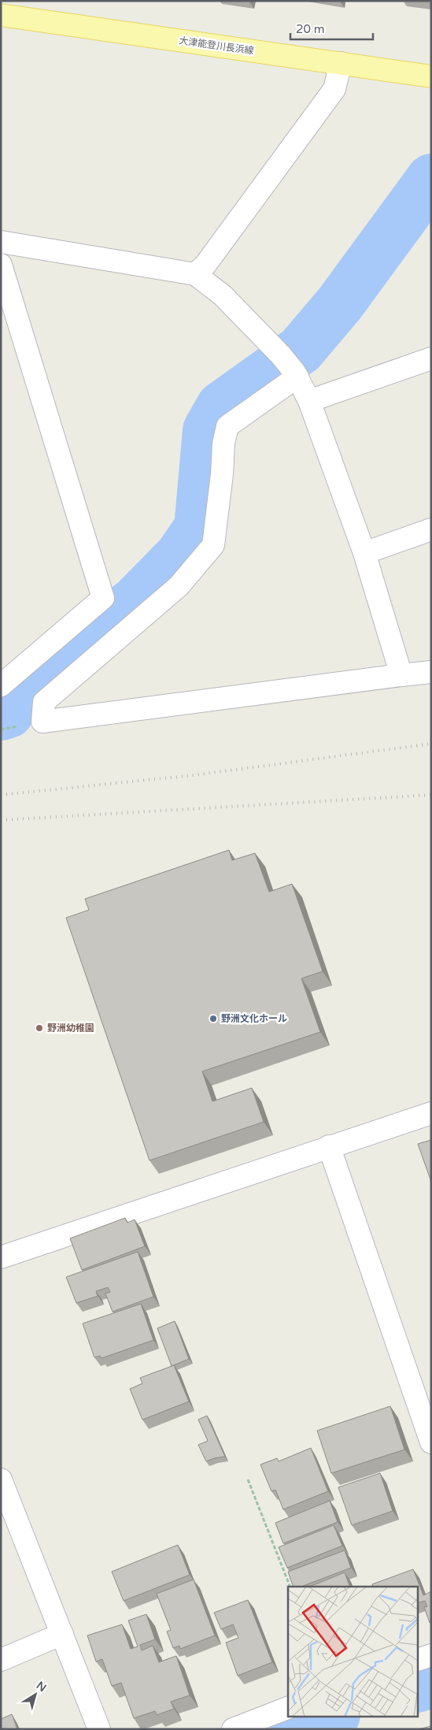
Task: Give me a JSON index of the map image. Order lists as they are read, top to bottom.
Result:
{
  "streets": {
    "main road": ["大津能登川長浜線"]
  },
  "places": ["野洲文化ホール", "野洲幼稚園"],
  "scale_bar": "20 m",
  "north": "top right"
}
